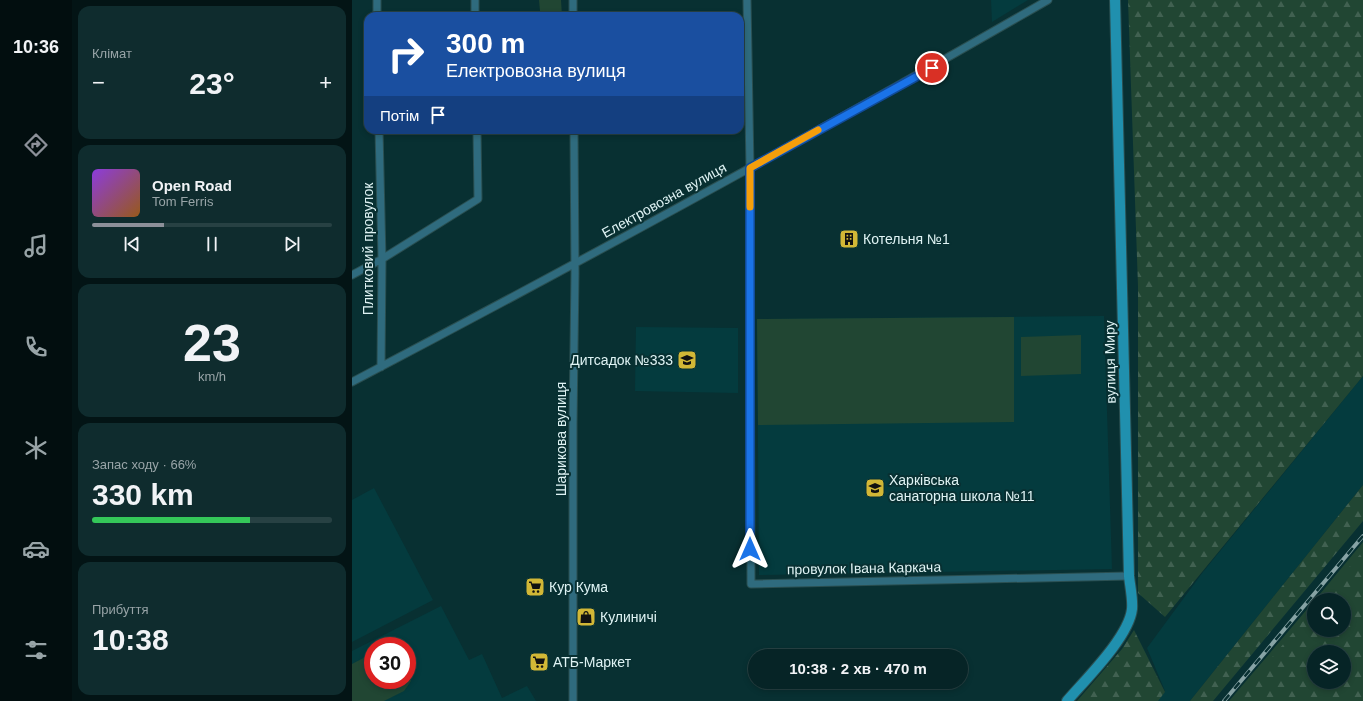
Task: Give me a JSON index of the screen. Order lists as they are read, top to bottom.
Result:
{
  "streets": {
    "street": [
      "Електровозна вулиця",
      "Плитковий провулок",
      "вулиця Миру",
      "Шарикова вулиця",
      "провулок Івана Каркача"
    ]
  },
  "crossings": [
    ["Електровозна вулиця", "Плитковий провулок"],
    ["Електровозна вулиця", "Шарикова вулиця"],
    ["Електровозна вулиця", "провулок Івана Каркача"],
    ["вулиця Миру", "провулок Івана Каркача"]
  ],
  "places": {
    "building": ["Котельня №1"],
    "school or university": ["Дитсадок №333", "Харківська санаторна школа №11"],
    "supermarket": ["Кур Кума", "АТБ-Маркет"],
    "shop": ["Кулиничі"]
  },
  "page": {
    "tabs": "10:36",
    "tile": [
      "Клімат",
      ["23", "km/h"],
      ["Запас ходу · 66%", "330 km"],
      ["Прибуття", "10:38"]
    ],
    "turn": ["300 m", "Електровозна вулиця"],
    "heat": ["−", "23°", "+"],
    "then": "Потім",
    "song": ["Open Road", "Tom Ferris"],
    "limit": "30",
    "trip": "10:38 · 2 хв · 470 m"
  }
}
